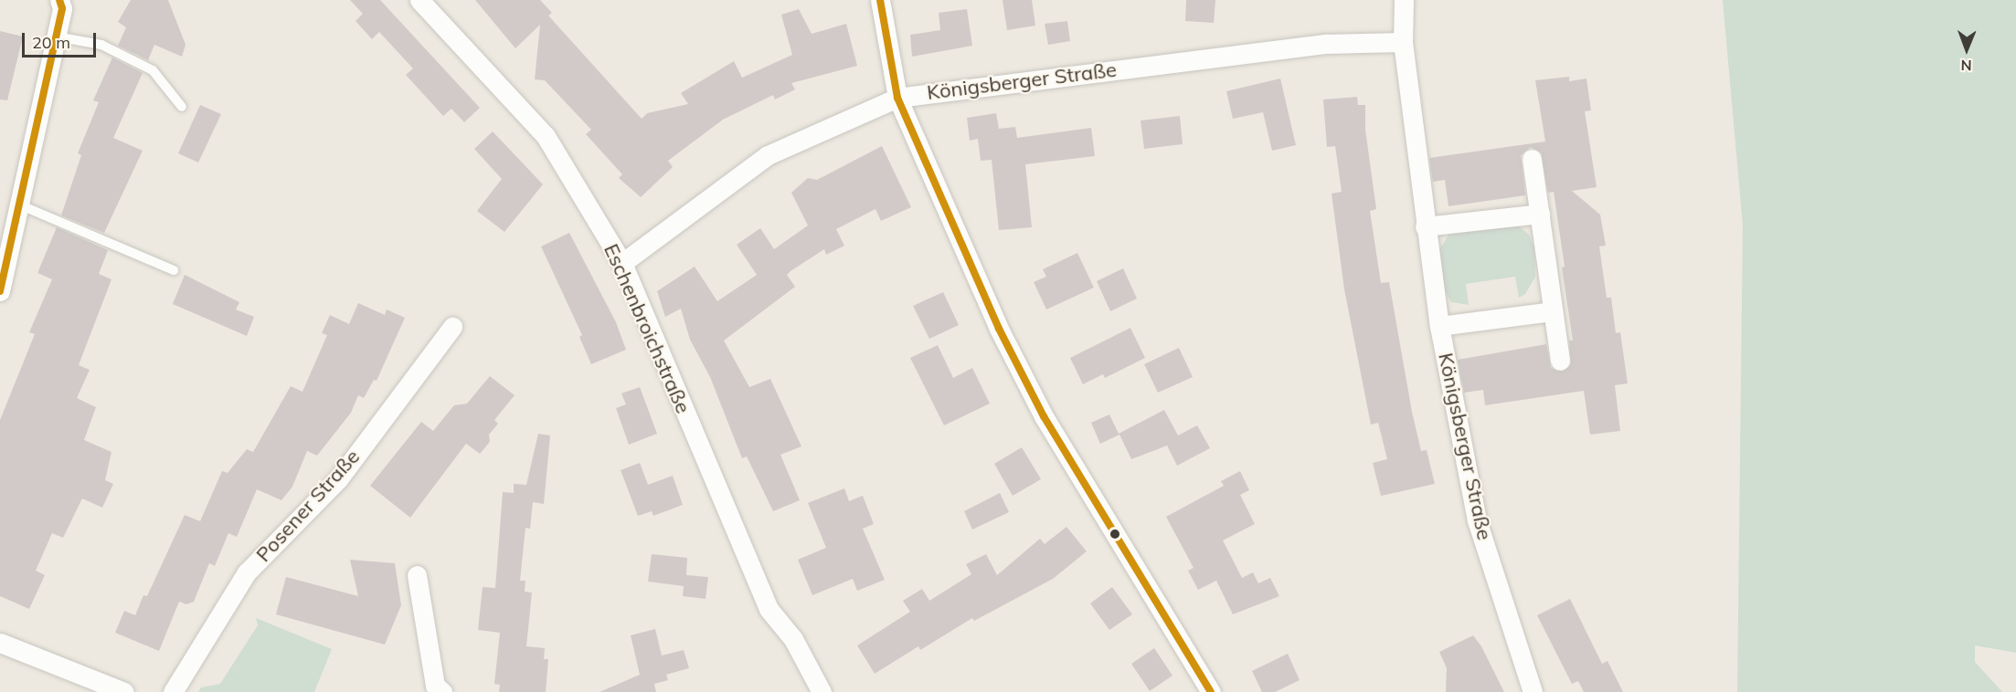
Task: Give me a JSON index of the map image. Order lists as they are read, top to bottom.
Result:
{
  "streets": {
    "street": ["Königsberger Straße", "Eschenbroichstraße", "Posener Straße"]
  },
  "crossings": [
    ["Königsberger Straße", "Eschenbroichstraße"]
  ],
  "scale_bar": "20 m",
  "north": "bottom"
}
